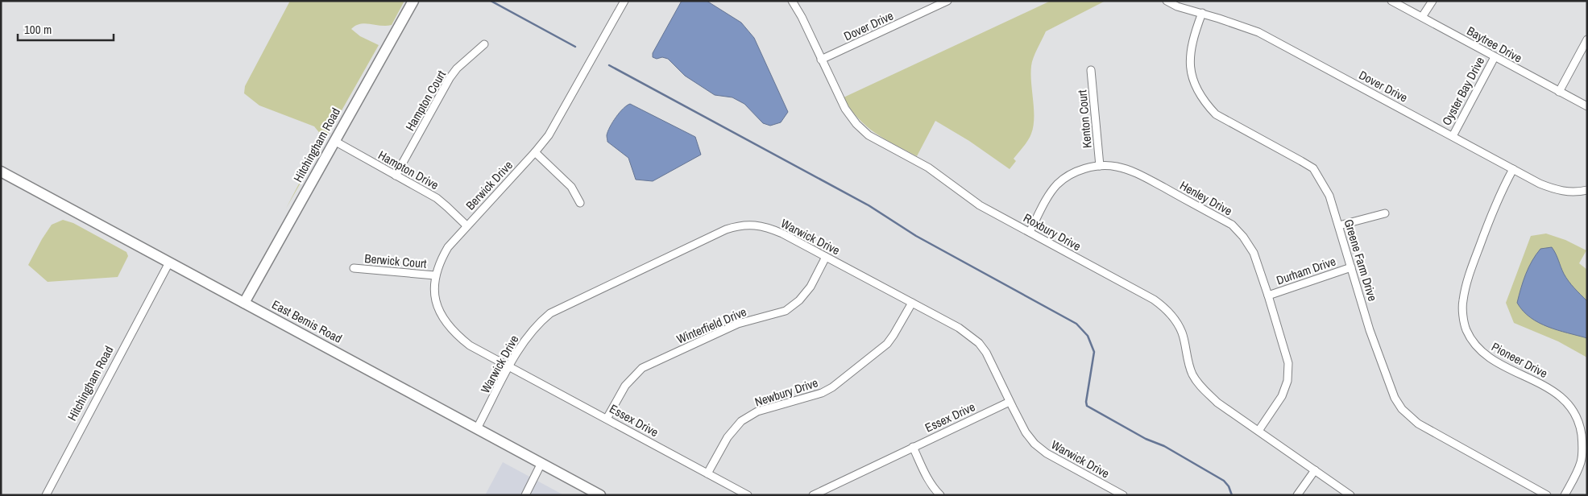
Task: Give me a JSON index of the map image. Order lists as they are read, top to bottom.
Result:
{
  "streets": {
    "street": [
      "Dover Drive",
      "Baytree Drive",
      "Oyster Bay Drive",
      "Hampton Court",
      "Kenton Court",
      "Hitchingham Road",
      "Hampton Drive",
      "Berwick Drive",
      "Henley Drive",
      "Roxbury Drive",
      "Warwick Drive",
      "Greene Farm Drive",
      "Berwick Court",
      "Durham Drive",
      "East Bemis Road",
      "Winterfield Drive",
      "Pioneer Drive",
      "Newbury Drive",
      "Essex Drive"
    ]
  },
  "crossings": [
    ["Dover Drive", "Oyster Bay Drive"],
    ["Dover Drive", "Roxbury Drive"],
    ["Dover Drive", "Greene Farm Drive"],
    ["Dover Drive", "Pioneer Drive"],
    ["Baytree Drive", "Oyster Bay Drive"],
    ["Hampton Court", "Hampton Drive"],
    ["Kenton Court", "Henley Drive"],
    ["Hitchingham Road", "Hampton Drive"],
    ["Hitchingham Road", "East Bemis Road"],
    ["Hampton Drive", "Berwick Drive"],
    ["Berwick Drive", "Warwick Drive"],
    ["Berwick Drive", "Berwick Court"],
    ["Berwick Drive", "Essex Drive"],
    ["Henley Drive", "Roxbury Drive"],
    ["Henley Drive", "Durham Drive"],
    ["Warwick Drive", "East Bemis Road"],
    ["Warwick Drive", "Winterfield Drive"],
    ["Warwick Drive", "Newbury Drive"],
    ["Warwick Drive", "Essex Drive"],
    ["Greene Farm Drive", "Durham Drive"],
    ["Winterfield Drive", "Essex Drive"],
    ["Newbury Drive", "Essex Drive"]
  ],
  "scale_bar": "100 m"
}
